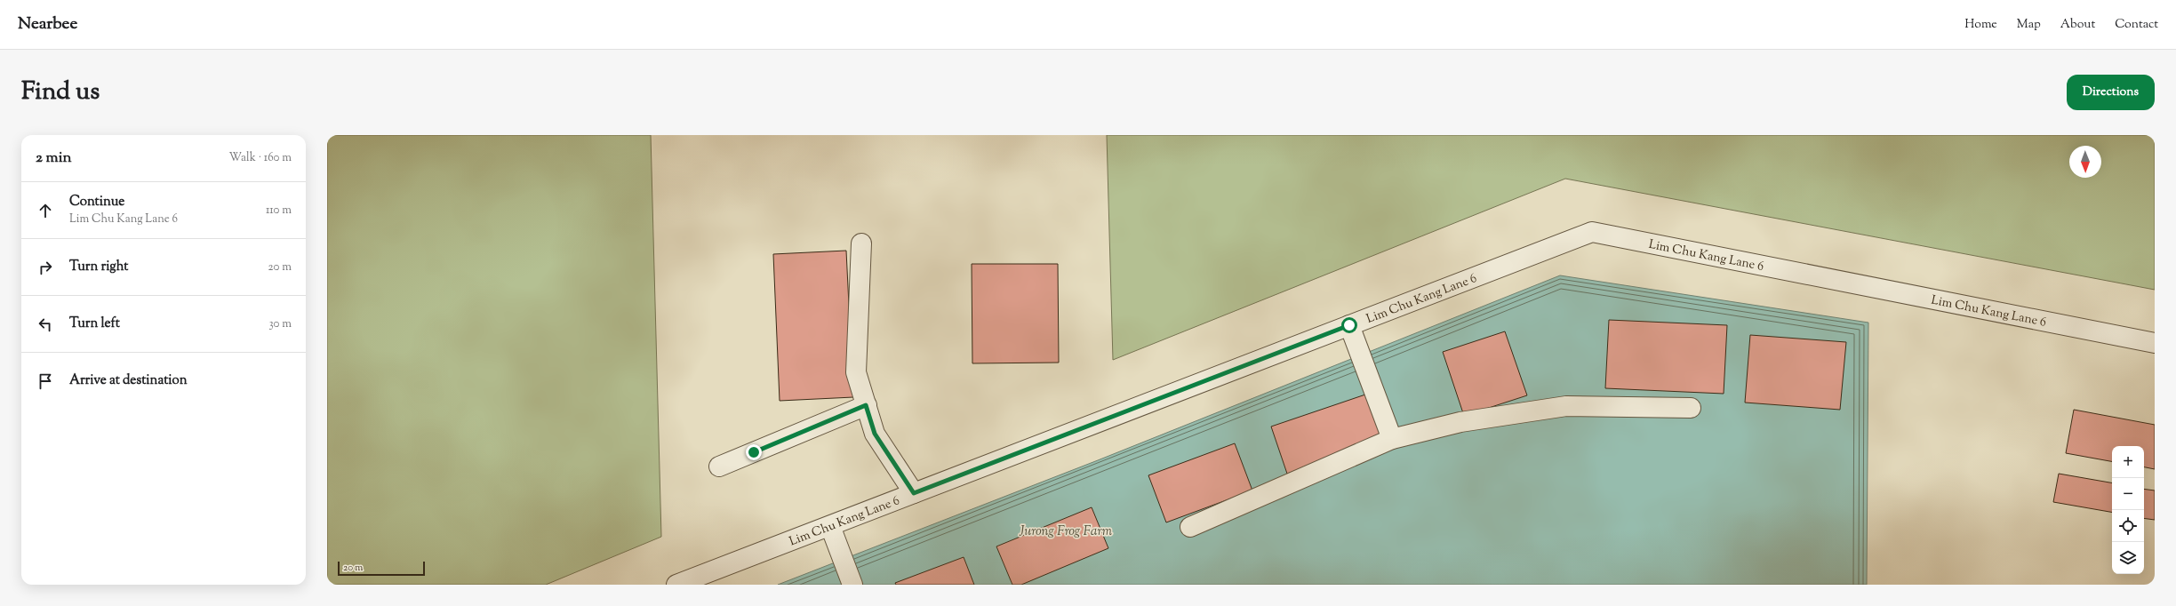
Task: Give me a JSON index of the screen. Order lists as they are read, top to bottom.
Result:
{
  "streets": {
    "street": ["Lim Chu Kang Lane 6"]
  },
  "water": ["Jurong Frog Farm"],
  "scale_bar": "20 m",
  "north": "bottom",
  "page": {
    "header": "Nearbee",
    "nav": [
      "Home",
      "Map",
      "About",
      "Contact"
    ],
    "title": "Find us",
    "buttons": "Directions",
    "heading": ["2 min", "Walk · 160 m"],
    "list": [
      ["Continue", "Lim Chu Kang Lane 6", "110 m"],
      ["Turn right", "20 m"],
      ["Turn left", "30 m"],
      "Arrive at destination"
    ],
    "map_buttons": ["+", "−"],
    "scale": "20 m"
  }
}
